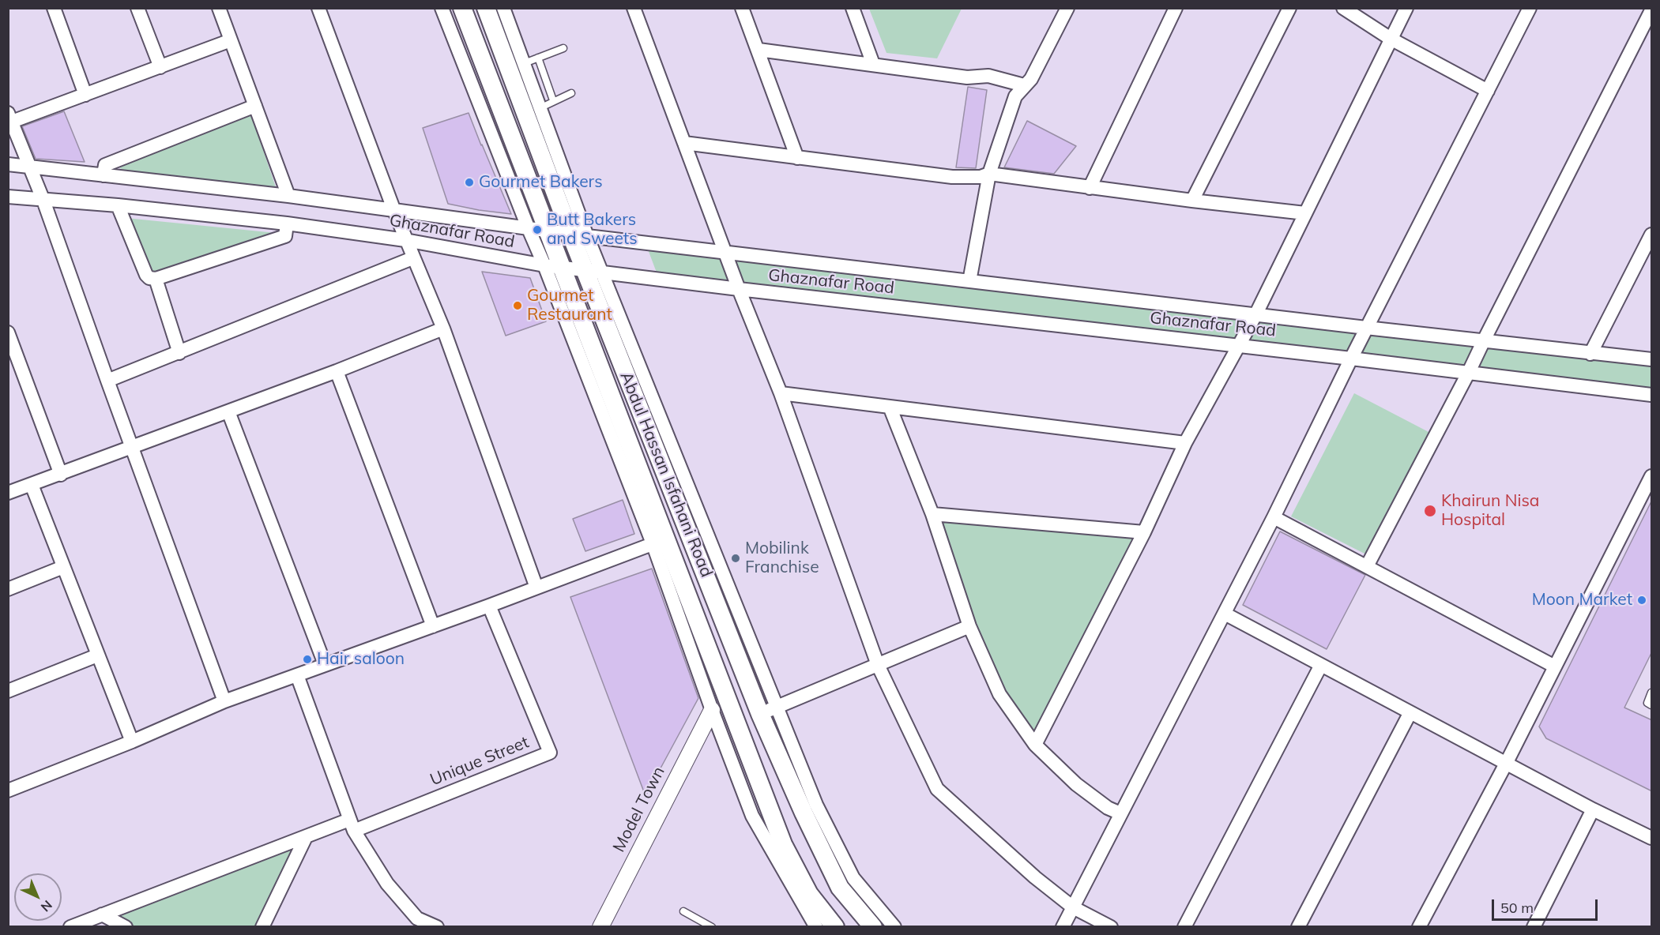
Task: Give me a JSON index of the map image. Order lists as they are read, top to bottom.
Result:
{
  "streets": {
    "main road": ["Abdul Hassan Isfahani Road"],
    "street": ["Ghaznafar Road", "Unique Street", "Model Town"]
  },
  "crossings": [
    ["Ghaznafar Road", "Abdul Hassan Isfahani Road"]
  ],
  "places": [
    "Gourmet Bakers",
    "Butt Bakers and Sweets",
    "Gourmet Restaurant",
    "Khairun Nisa Hospital",
    "Mobilink Franchise",
    "Moon Market",
    "Hair saloon"
  ],
  "scale_bar": "50 m",
  "north": "bottom right"
}
